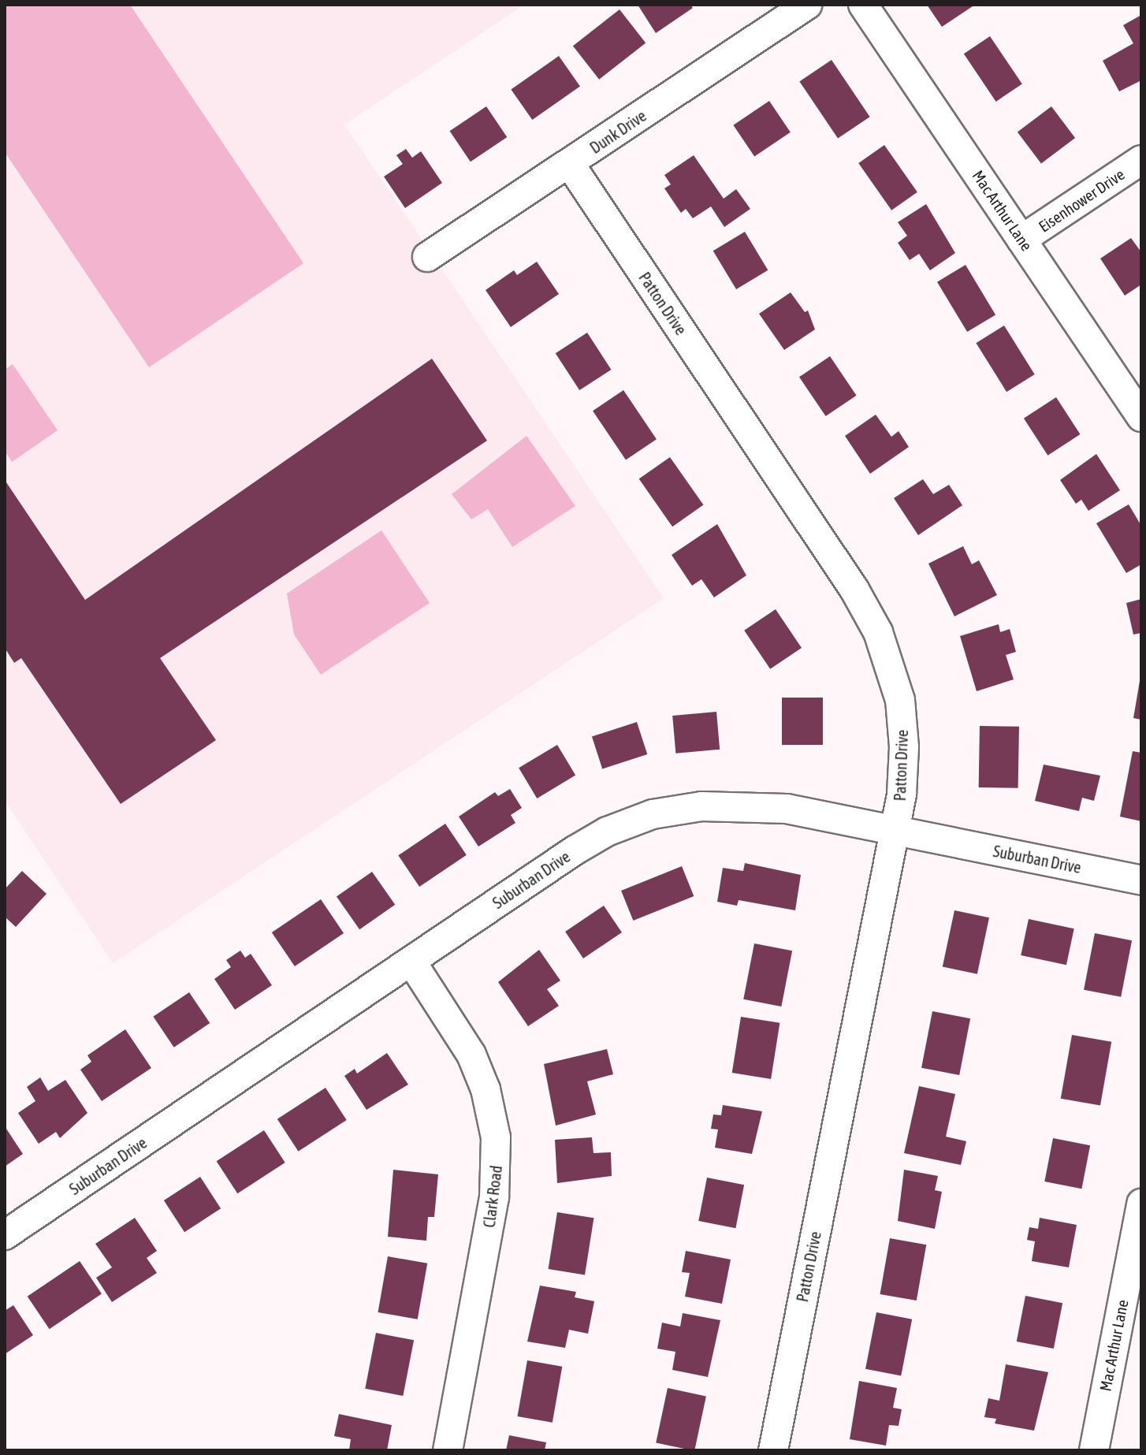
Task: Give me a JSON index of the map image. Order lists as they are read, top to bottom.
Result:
{
  "streets": {
    "street": [
      "Dunk Drive",
      "Eisenhower Drive",
      "Mac Arthur Lane",
      "Patton Drive",
      "Suburban Drive",
      "Clark Road"
    ]
  },
  "crossings": [
    ["Dunk Drive", "Patton Drive"],
    ["Eisenhower Drive", "Mac Arthur Lane"],
    ["Patton Drive", "Suburban Drive"],
    ["Suburban Drive", "Clark Road"]
  ]
}
